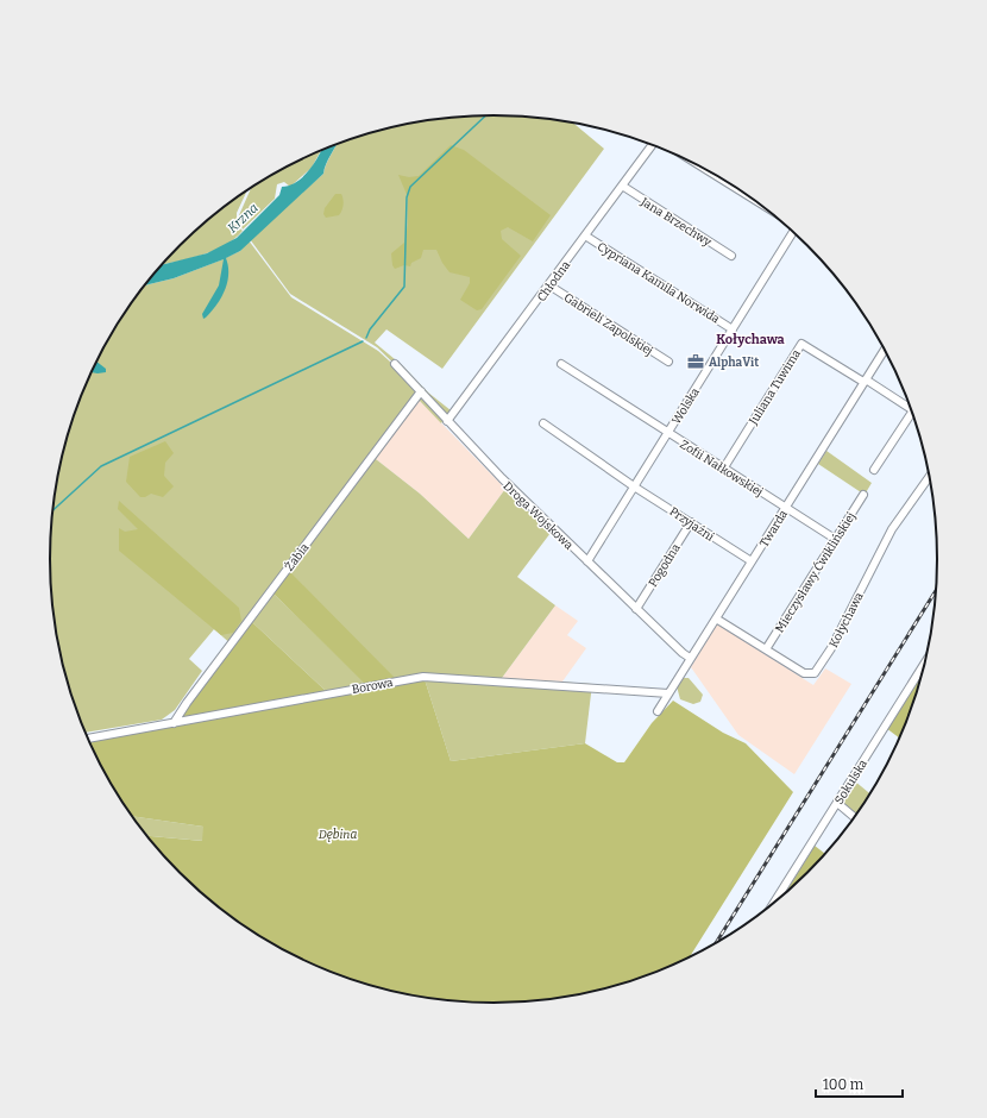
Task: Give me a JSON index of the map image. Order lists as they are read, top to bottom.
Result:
{
  "streets": {
    "street": [
      "Jana Brzechwy",
      "Chłodna",
      "Cypriana Kamila Norwida",
      "Gabrieli Zapolskiej",
      "Juliana Tuwima",
      "Wolska",
      "Zofii Nałkowskiej",
      "Droga Wojskowa",
      "Przyjaźni",
      "Twarda",
      "Żabia",
      "Pogodna",
      "Mieczysławy Ćwiklińskiej",
      "Kołychawa",
      "Borowa",
      "Sokulska"
    ]
  },
  "crossings": [
    ["Jana Brzechwy", "Chłodna"],
    ["Chłodna", "Cypriana Kamila Norwida"],
    ["Chłodna", "Gabrieli Zapolskiej"],
    ["Chłodna", "Droga Wojskowa"],
    ["Cypriana Kamila Norwida", "Wolska"],
    ["Juliana Tuwima", "Zofii Nałkowskiej"],
    ["Juliana Tuwima", "Twarda"],
    ["Wolska", "Zofii Nałkowskiej"],
    ["Wolska", "Droga Wojskowa"],
    ["Wolska", "Przyjaźni"],
    ["Zofii Nałkowskiej", "Twarda"],
    ["Zofii Nałkowskiej", "Mieczysławy Ćwiklińskiej"],
    ["Droga Wojskowa", "Twarda"],
    ["Droga Wojskowa", "Żabia"],
    ["Droga Wojskowa", "Pogodna"],
    ["Przyjaźni", "Twarda"],
    ["Przyjaźni", "Pogodna"],
    ["Twarda", "Kołychawa"],
    ["Twarda", "Borowa"],
    ["Żabia", "Borowa"],
    ["Mieczysławy Ćwiklińskiej", "Kołychawa"]
  ],
  "districts": ["Kołychawa"],
  "water": ["Krzna"],
  "parks": ["Dębina"],
  "places": {
    "office": ["AlphaVit"]
  },
  "scale_bar": "100 m"
}
